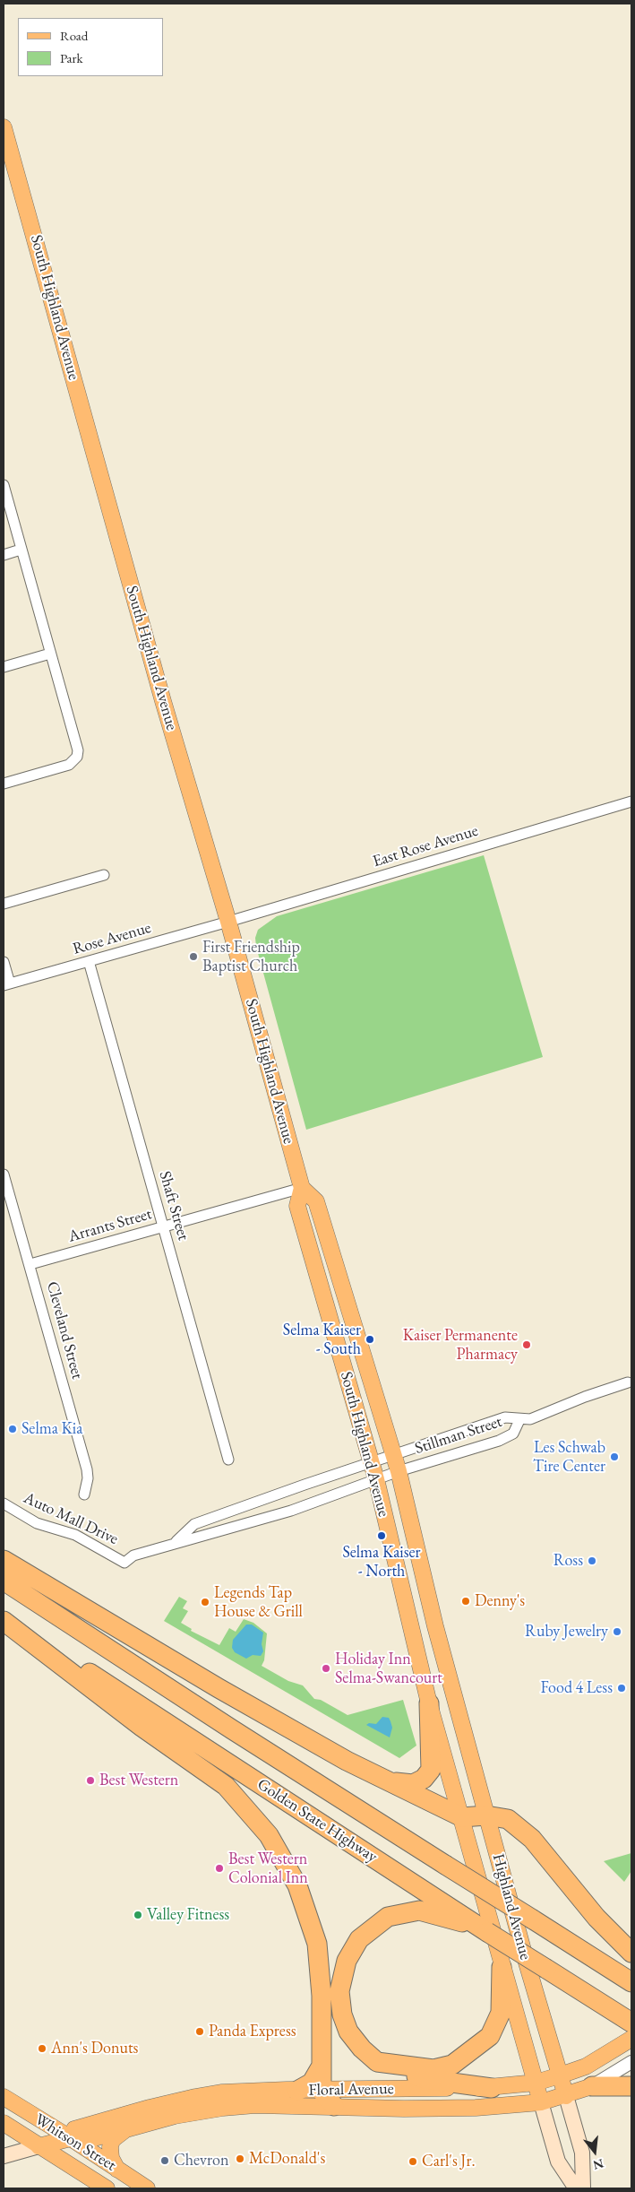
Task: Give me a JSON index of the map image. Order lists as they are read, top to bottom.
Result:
{
  "streets": {
    "highway": ["Golden State Highway"],
    "main road": [
      "South Highland Avenue",
      "Highland Avenue",
      "Floral Avenue",
      "Whitson Street"
    ],
    "street": [
      "East Rose Avenue",
      "Rose Avenue",
      "Shaft Street",
      "Arrants Street",
      "Cleveland Street",
      "Stillman Street",
      "Auto Mall Drive"
    ]
  },
  "crossings": [
    ["South Highland Avenue", "East Rose Avenue"],
    ["South Highland Avenue", "Rose Avenue"],
    ["South Highland Avenue", "Arrants Street"],
    ["South Highland Avenue", "Stillman Street"],
    ["South Highland Avenue", "Highland Avenue"],
    ["East Rose Avenue", "Rose Avenue"],
    ["Rose Avenue", "Shaft Street"],
    ["Shaft Street", "Arrants Street"],
    ["Arrants Street", "Cleveland Street"],
    ["Stillman Street", "Auto Mall Drive"],
    ["Highland Avenue", "Floral Avenue"],
    ["Floral Avenue", "Whitson Street"]
  ],
  "places": [
    "First Friendship Baptist Church",
    "Selma Kaiser - South",
    "Kaiser Permanente Pharmacy",
    "Selma Kia",
    "Les Schwab Tire Center",
    "Selma Kaiser - North",
    "Ross",
    "Denny's",
    "Legends Tap House & Grill",
    "Ruby Jewelry",
    "Holiday Inn Selma-Swancourt",
    "Food 4 Less",
    "Best Western",
    "Best Western Colonial Inn",
    "Valley Fitness",
    "Panda Express",
    "Ann's Donuts",
    "McDonald's",
    "Chevron",
    "Carl's Jr."
  ],
  "legend": ["Road", "Park"],
  "north": "bottom"
}
